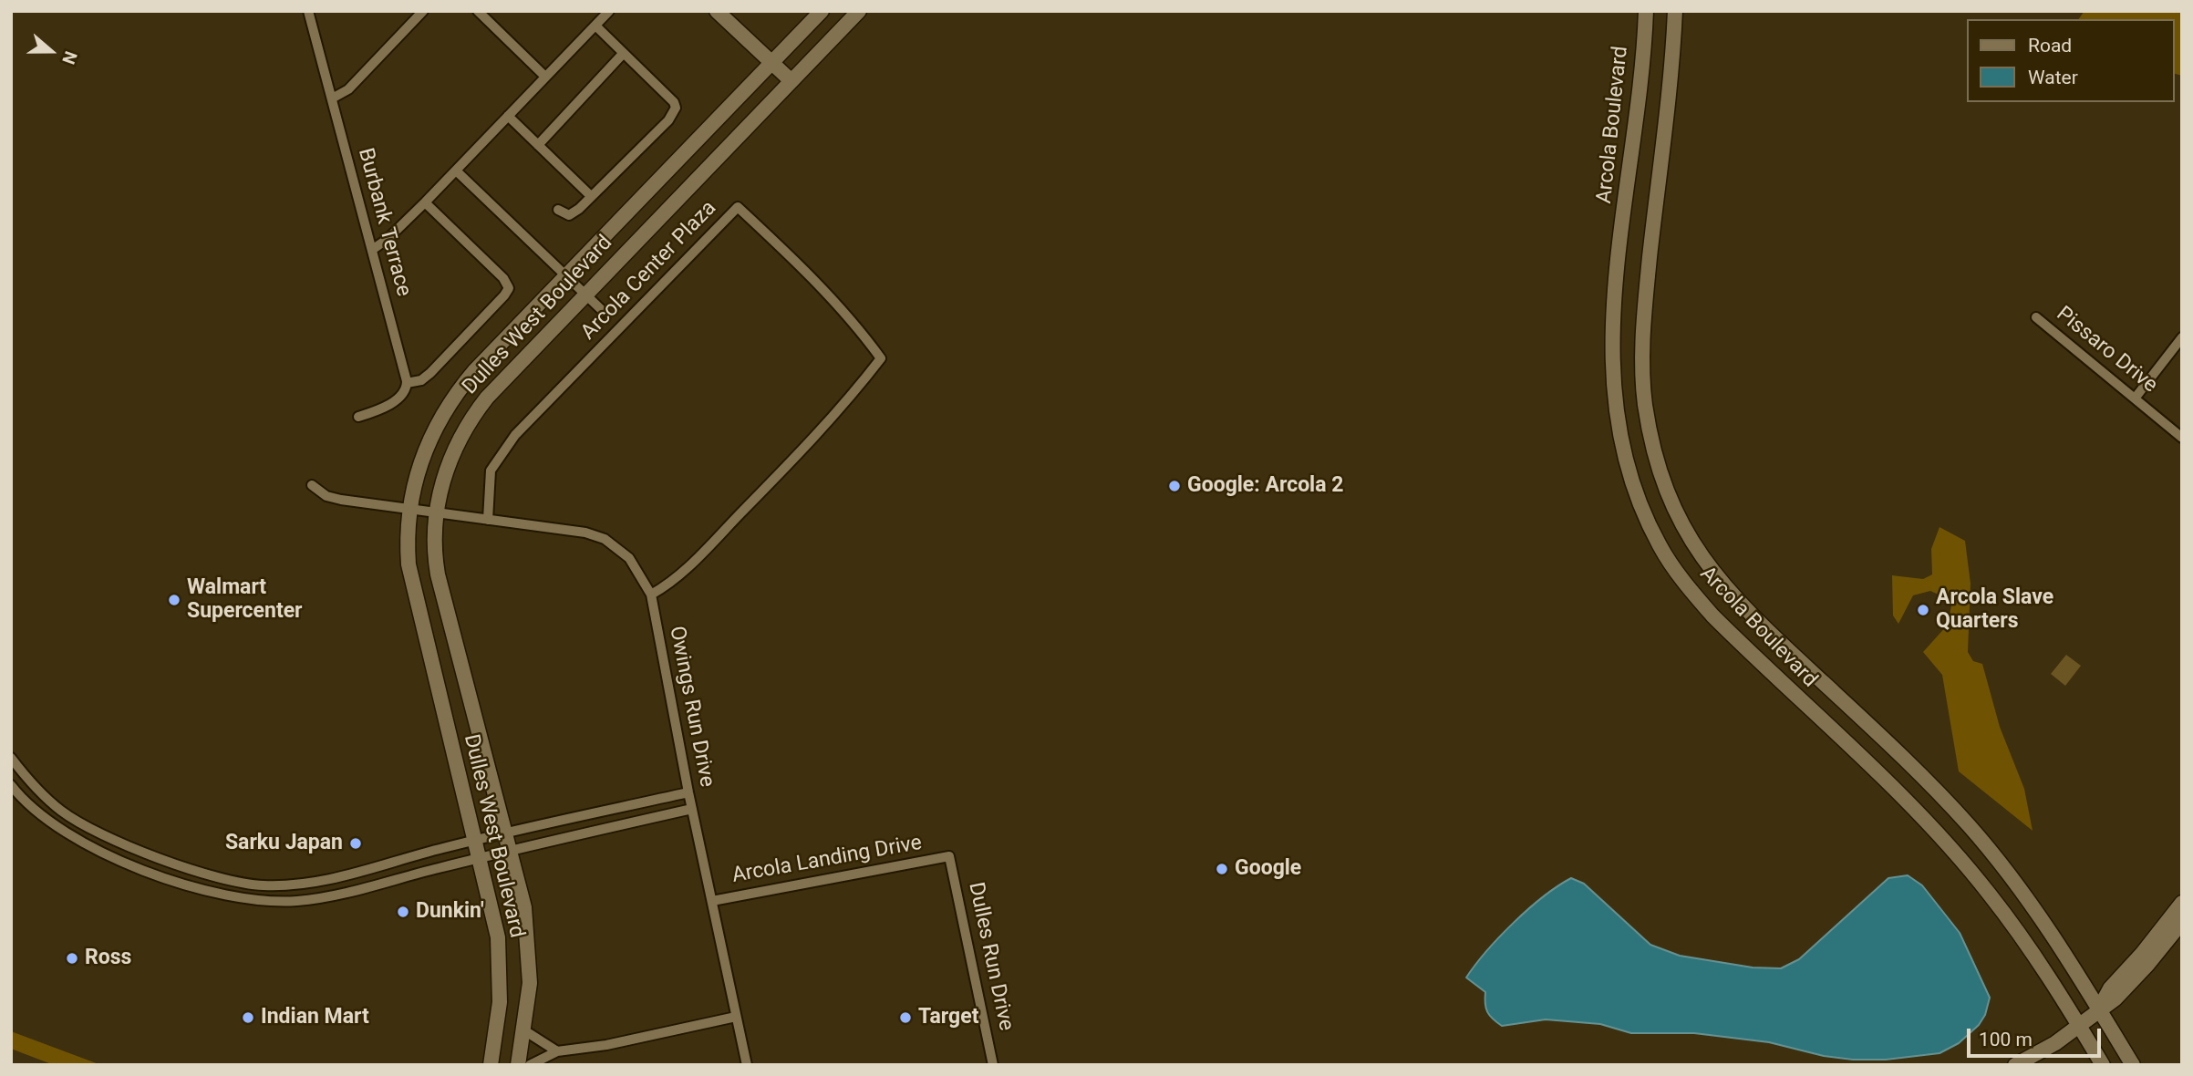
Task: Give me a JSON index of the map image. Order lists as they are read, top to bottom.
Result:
{
  "streets": {
    "street": [
      "Arcola Boulevard",
      "Burbank Terrace",
      "Arcola Center Plaza",
      "Dulles West Boulevard",
      "Pissaro Drive",
      "Owings Run Drive",
      "Arcola Landing Drive",
      "Dulles Run Drive"
    ]
  },
  "crossings": [
    ["Arcola Center Plaza", "Owings Run Drive"],
    ["Dulles West Boulevard", "Owings Run Drive"],
    ["Owings Run Drive", "Arcola Landing Drive"],
    ["Arcola Landing Drive", "Dulles Run Drive"]
  ],
  "places": [
    "Google: Arcola 2",
    "Walmart Supercenter",
    "Arcola Slave Quarters",
    "Sarku Japan",
    "Google",
    "Dunkin'",
    "Ross",
    "Indian Mart",
    "Target"
  ],
  "legend": ["Road", "Water"],
  "scale_bar": "100 m",
  "north": "right"
}
